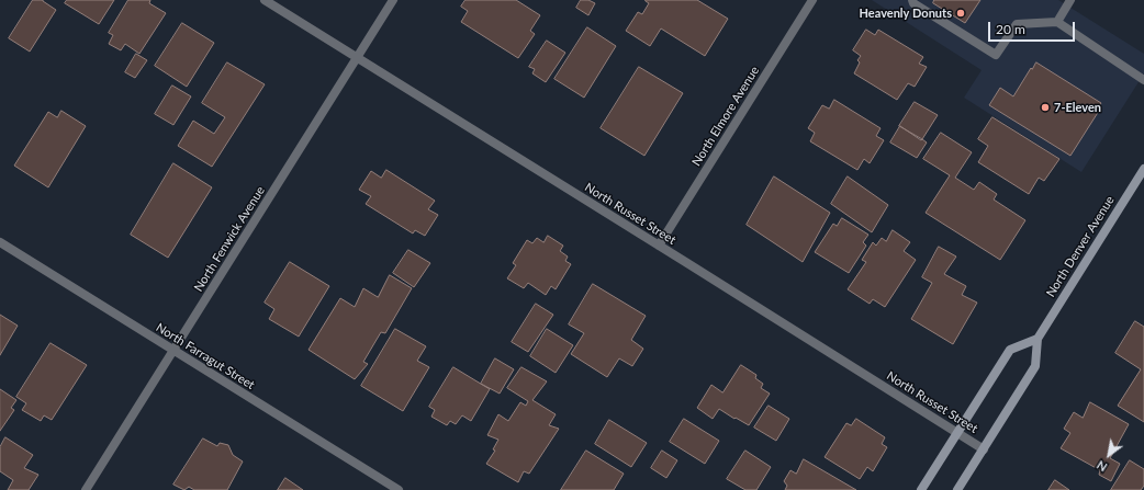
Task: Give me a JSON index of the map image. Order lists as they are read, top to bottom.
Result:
{
  "streets": {
    "street": [
      "North Elmore Avenue",
      "North Russet Street",
      "North Fenwick Avenue",
      "North Denver Avenue",
      "North Farragut Street"
    ]
  },
  "crossings": [
    ["North Elmore Avenue", "North Russet Street"],
    ["North Russet Street", "North Fenwick Avenue"],
    ["North Russet Street", "North Denver Avenue"],
    ["North Fenwick Avenue", "North Farragut Street"]
  ],
  "places": ["Heavenly Donuts", "7-Eleven"],
  "scale_bar": "20 m",
  "north": "bottom left"
}
